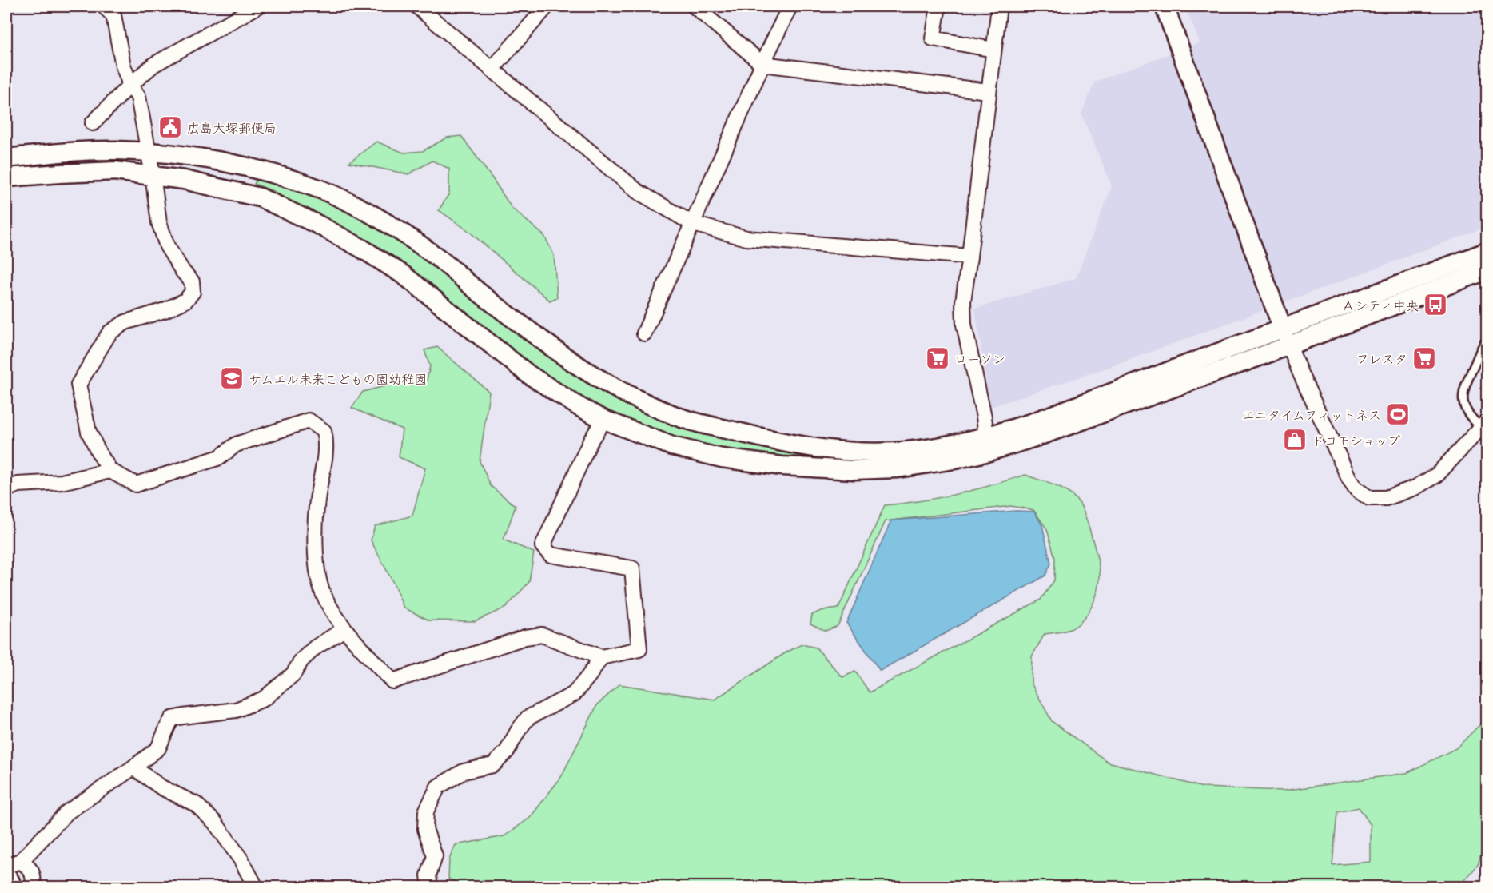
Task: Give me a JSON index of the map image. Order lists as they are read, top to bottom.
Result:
{
  "places": {
    "public building": ["広島大塚郵便局"],
    "bus stop": ["Ａシティ中央"],
    "supermarket": ["ローソン", "フレスタ"],
    "school or university": ["サムエル未来こどもの園幼稚園"],
    "sports": ["エニタイムフィットネス"],
    "shop": ["ドコモショップ"]
  }
}
